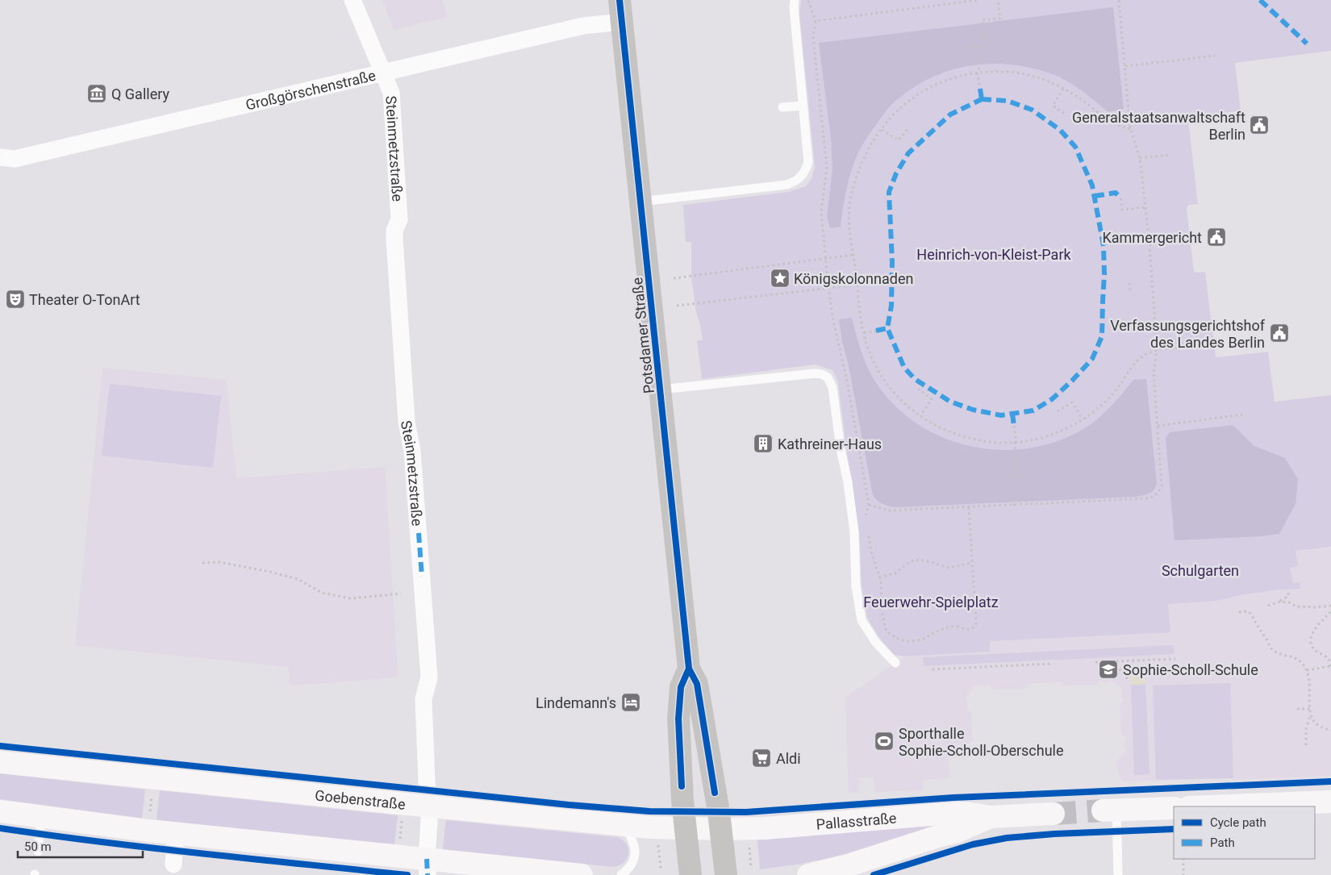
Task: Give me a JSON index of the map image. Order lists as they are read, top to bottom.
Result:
{
  "streets": {
    "main road": ["Potsdamer Straße", "Goebenstraße", "Pallasstraße"],
    "street": ["Großgörschenstraße", "Steinmetzstraße"]
  },
  "crossings": [
    ["Großgörschenstraße", "Steinmetzstraße"],
    ["Großgörschenstraße", "Potsdamer Straße"],
    ["Steinmetzstraße", "Goebenstraße"],
    ["Potsdamer Straße", "Goebenstraße"],
    ["Potsdamer Straße", "Pallasstraße"],
    ["Goebenstraße", "Pallasstraße"]
  ],
  "parks": ["Heinrich-von-Kleist-Park", "Schulgarten", "Feuerwehr-Spielplatz"],
  "places": {
    "museum": ["Q Gallery"],
    "public building": ["Generalstaatsanwaltschaft Berlin", "Kammergericht", "Verfassungsgerichtshof des Landes Berlin"],
    "place": ["Königskolonnaden"],
    "theatre": ["Theater O-TonArt"],
    "building": ["Kathreiner-Haus"],
    "school or university": ["Sophie-Scholl-Schule"],
    "hotel": ["Lindemann's"],
    "sports": ["Sporthalle Sophie-Scholl-Oberschule"],
    "supermarket": ["Aldi"]
  },
  "legend": ["Cycle path", "Path"],
  "scale_bar": "50 m"
}
